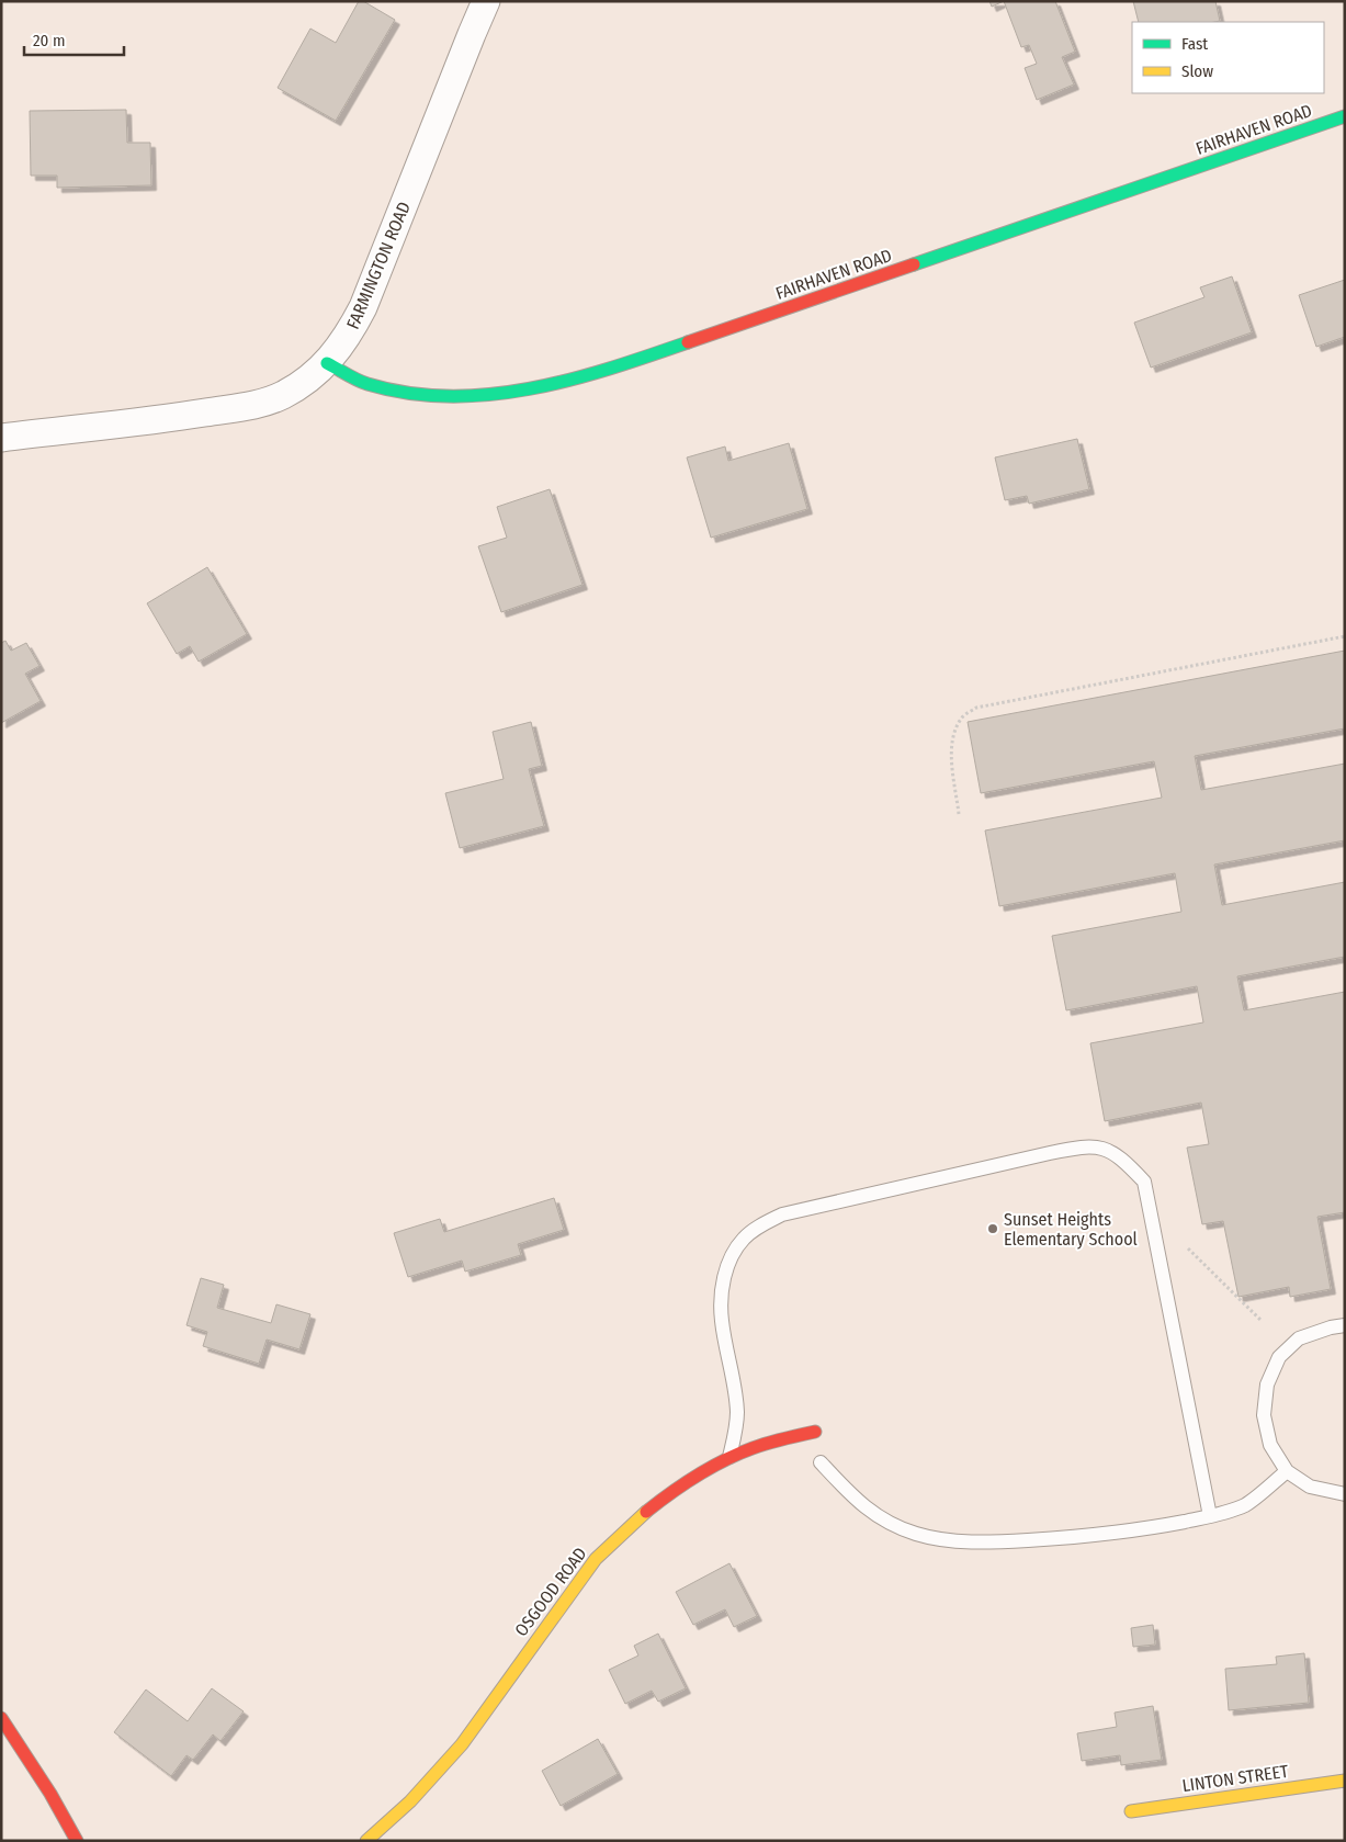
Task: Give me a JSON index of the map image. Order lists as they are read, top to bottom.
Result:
{
  "streets": {
    "street": [
      "FAIRHAVEN ROAD",
      "FARMINGTON ROAD",
      "OSGOOD ROAD",
      "LINTON STREET"
    ]
  },
  "crossings": [
    ["FAIRHAVEN ROAD", "FARMINGTON ROAD"]
  ],
  "places": ["Sunset Heights Elementary School"],
  "legend": ["Fast", "Slow"],
  "scale_bar": "20 m"
}
